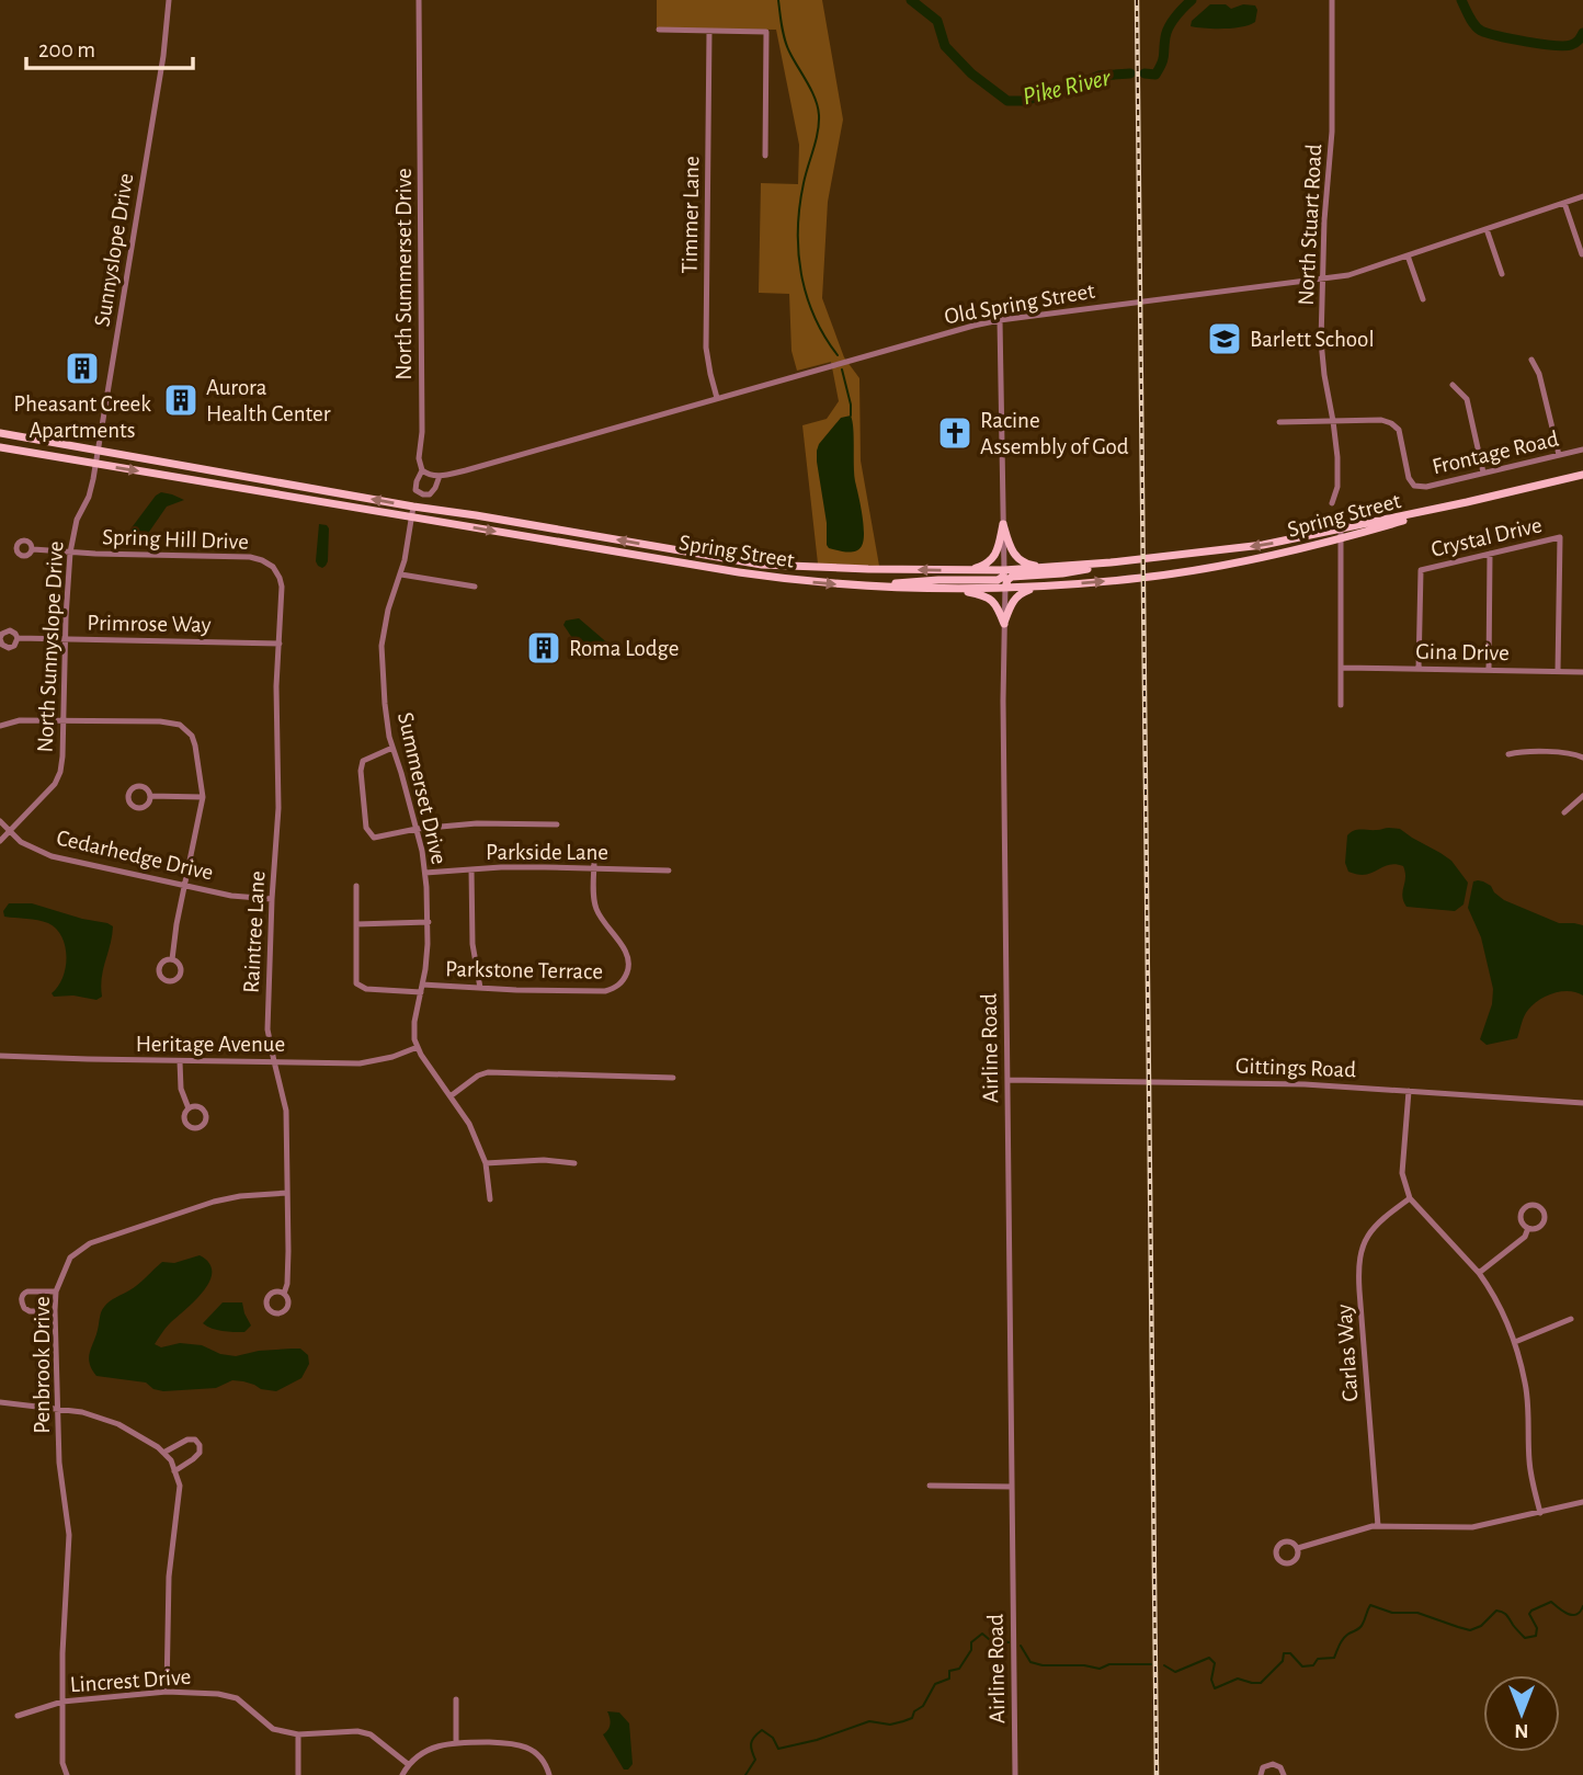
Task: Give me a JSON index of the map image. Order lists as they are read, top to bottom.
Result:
{
  "streets": {
    "main road": ["Spring Street"],
    "street": [
      "Timmer Lane",
      "North Stuart Road",
      "Sunnyslope Drive",
      "North Summerset Drive",
      "Old Spring Street",
      "Frontage Road",
      "Crystal Drive",
      "Spring Hill Drive",
      "Primrose Way",
      "North Sunnyslope Drive",
      "Gina Drive",
      "Summerset Drive",
      "Parkside Lane",
      "Cedarhedge Drive",
      "Raintree Lane",
      "Parkstone Terrace",
      "Heritage Avenue",
      "Airline Road",
      "Gittings Road",
      "Carlas Way",
      "Penbrook Drive",
      "Lincrest Drive"
    ]
  },
  "crossings": [
    ["Timmer Lane", "Old Spring Street"],
    ["North Stuart Road", "Old Spring Street"],
    ["North Stuart Road", "Frontage Road"],
    ["Sunnyslope Drive", "Spring Street"],
    ["Sunnyslope Drive", "North Sunnyslope Drive"],
    ["North Summerset Drive", "Old Spring Street"],
    ["Old Spring Street", "Airline Road"],
    ["Spring Street", "North Sunnyslope Drive"],
    ["Spring Street", "Summerset Drive"],
    ["Spring Street", "Airline Road"],
    ["Crystal Drive", "Gina Drive"],
    ["Spring Hill Drive", "North Sunnyslope Drive"],
    ["Spring Hill Drive", "Raintree Lane"],
    ["Primrose Way", "North Sunnyslope Drive"],
    ["Primrose Way", "Raintree Lane"],
    ["North Sunnyslope Drive", "Cedarhedge Drive"],
    ["Summerset Drive", "Parkside Lane"],
    ["Summerset Drive", "Parkstone Terrace"],
    ["Summerset Drive", "Heritage Avenue"],
    ["Parkside Lane", "Parkstone Terrace"],
    ["Cedarhedge Drive", "Raintree Lane"],
    ["Raintree Lane", "Heritage Avenue"],
    ["Raintree Lane", "Penbrook Drive"],
    ["Airline Road", "Gittings Road"],
    ["Penbrook Drive", "Lincrest Drive"]
  ],
  "water": ["Pike River"],
  "places": {
    "school or university": ["Barlett School"],
    "building": ["Pheasant Creek Apartments", "Aurora Health Center", "Roma Lodge"],
    "church": ["Racine Assembly of God"]
  },
  "scale_bar": "200 m",
  "north": "bottom"
}
